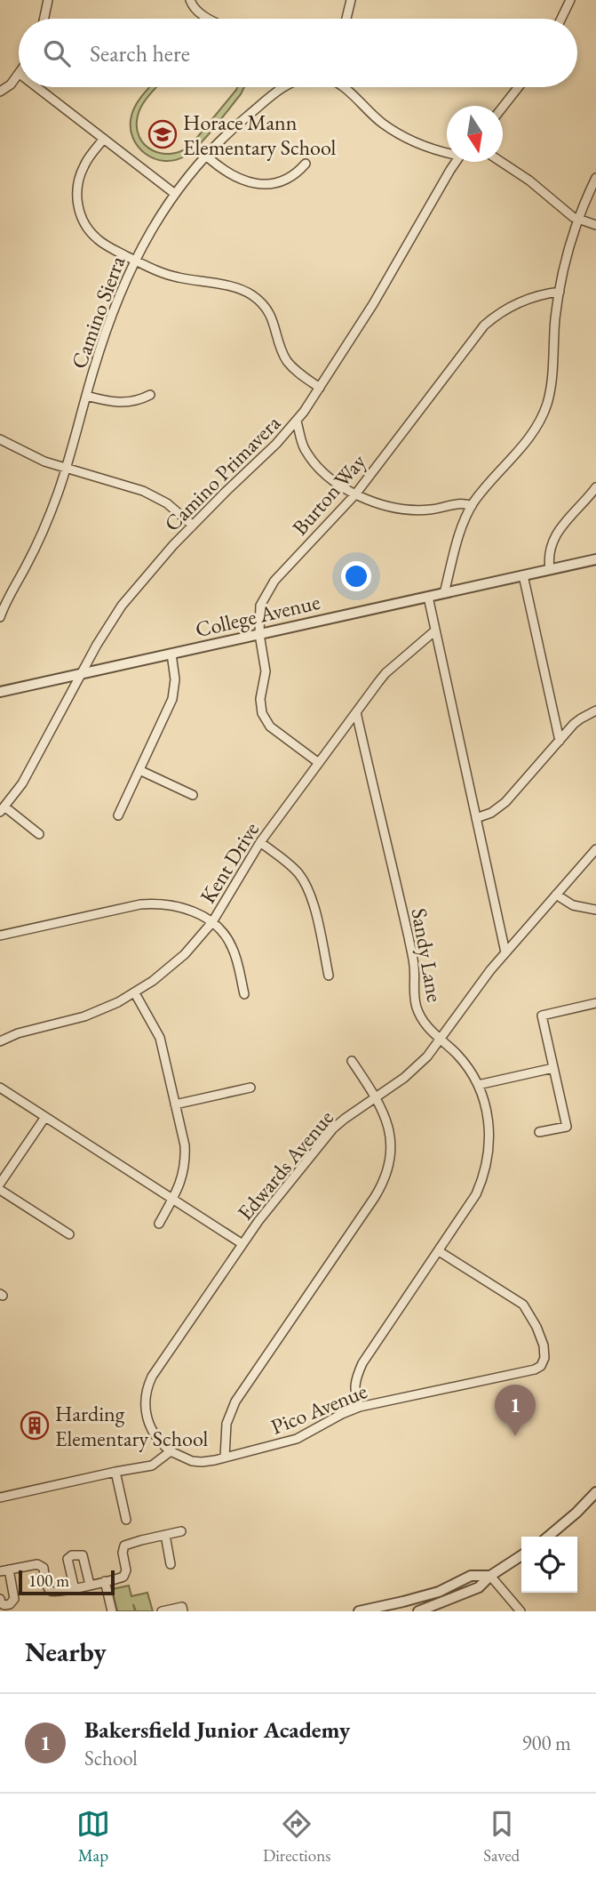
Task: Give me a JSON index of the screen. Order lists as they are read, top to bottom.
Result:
{
  "streets": {
    "street": [
      "Camino Sierra",
      "Camino Primavera",
      "Burton Way",
      "College Avenue",
      "Kent Drive",
      "Sandy Lane",
      "Edwards Avenue",
      "Pico Avenue"
    ]
  },
  "crossings": [
    ["Camino Primavera", "College Avenue"],
    ["Burton Way", "College Avenue"],
    ["Burton Way", "Kent Drive"],
    ["Kent Drive", "Sandy Lane"],
    ["Sandy Lane", "Edwards Avenue"],
    ["Sandy Lane", "Pico Avenue"],
    ["Edwards Avenue", "Pico Avenue"]
  ],
  "places": {
    "school or university": ["Horace Mann Elementary School"],
    "building": ["Harding Elementary School"]
  },
  "scale_bar": "100 m",
  "north": "bottom",
  "page": {
    "search": "Search here",
    "pins": "1",
    "scale": "100 m",
    "heading": "Nearby",
    "list": [
      {
        "mark": "1",
        "name": "Bakersfield Junior Academy",
        "note": "School",
        "value": "900 m"
      }
    ],
    "nav": ["Map", "Directions", "Saved"]
  }
}
